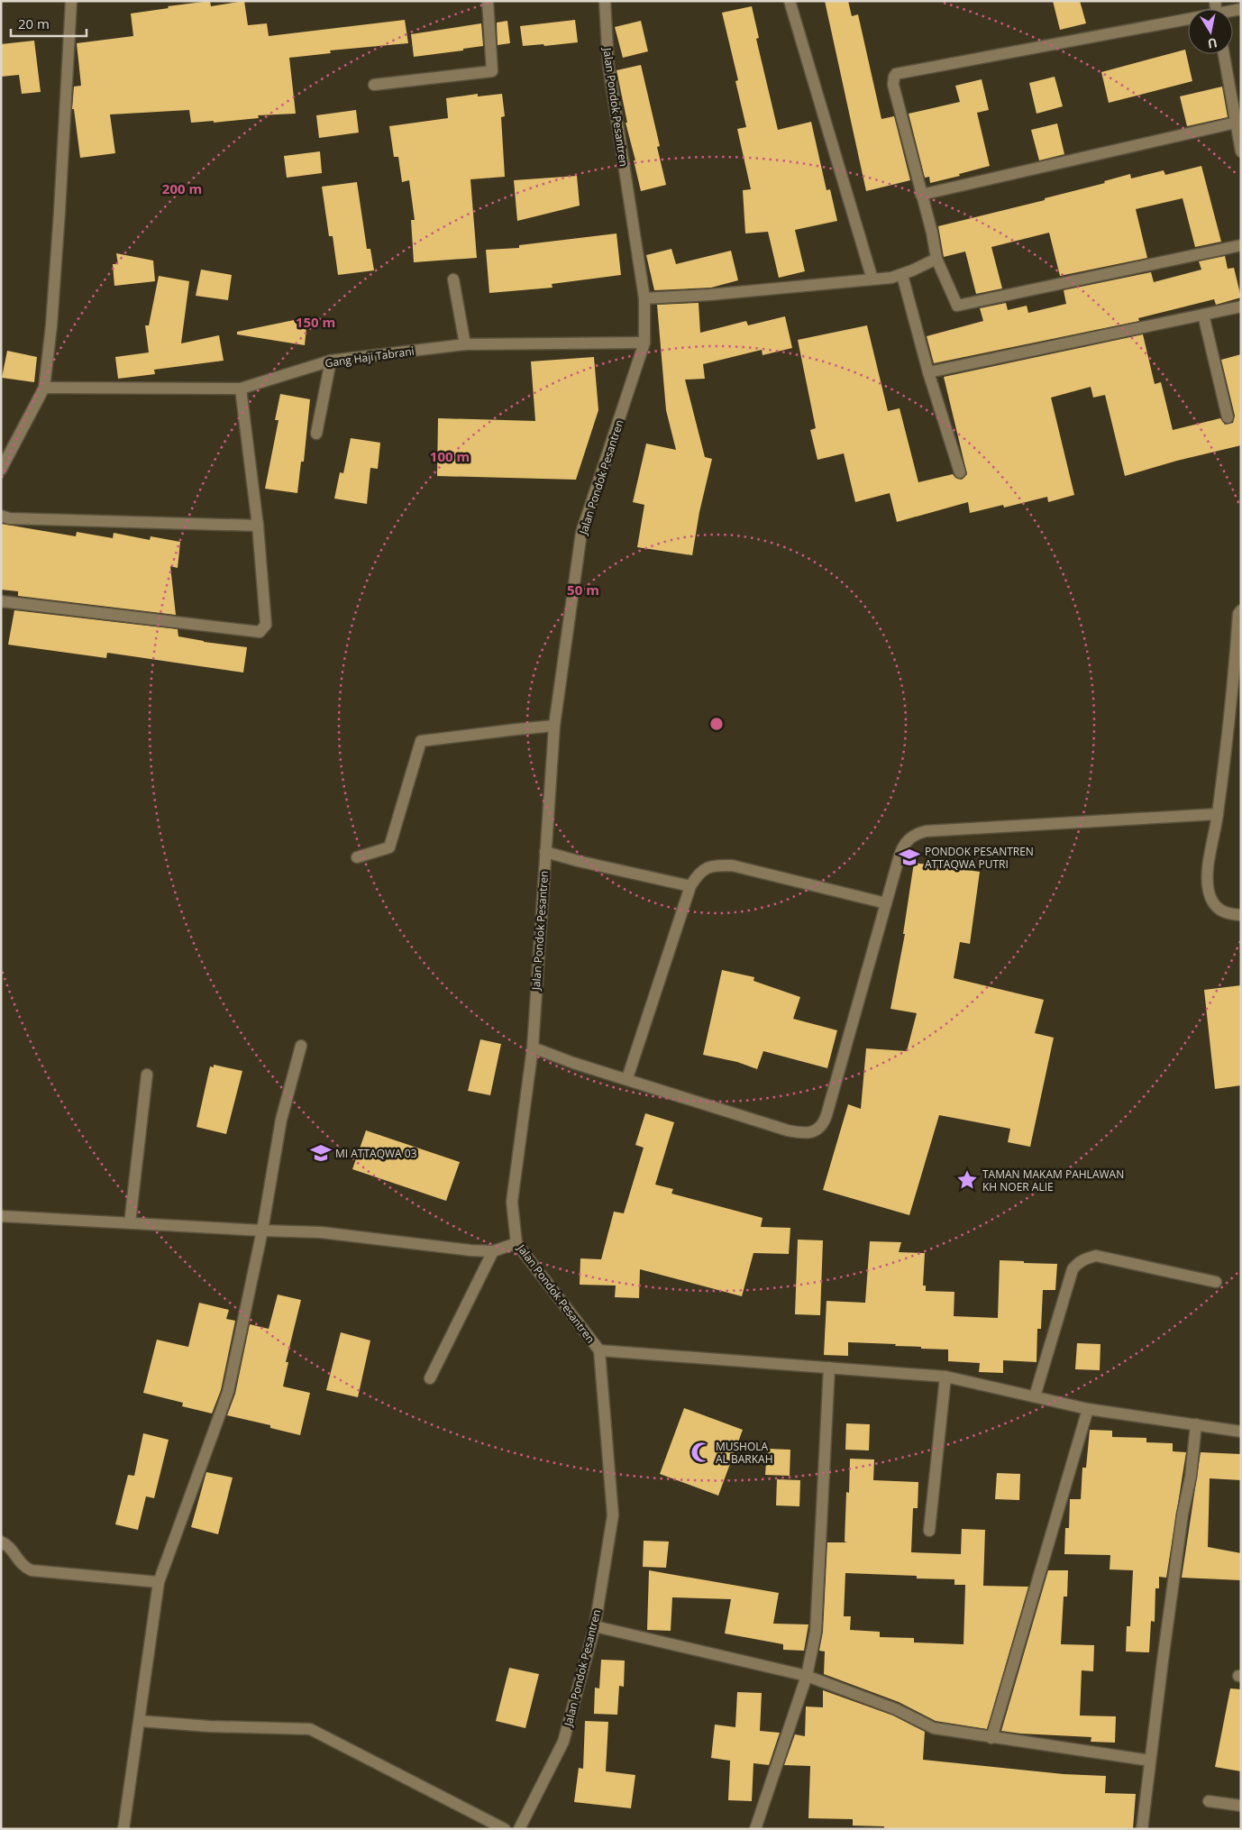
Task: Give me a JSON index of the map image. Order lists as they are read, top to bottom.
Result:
{
  "streets": {
    "street": ["Jalan Pondok Pesantren", "Gang Haji Tabrani"]
  },
  "crossings": [
    ["Jalan Pondok Pesantren", "Gang Haji Tabrani"]
  ],
  "places": {
    "school or university": ["PONDOK PESANTREN ATTAQWA PUTRI", "MI ATTAQWA 03"],
    "place": ["TAMAN MAKAM PAHLAWAN KH NOER ALIE"],
    "mosque": ["MUSHOLA AL BARKAH"]
  },
  "scale_bar": "20 m",
  "north": "bottom",
  "rings": [
    "200 m",
    "150 m",
    "100 m",
    "50 m"
  ]
}
